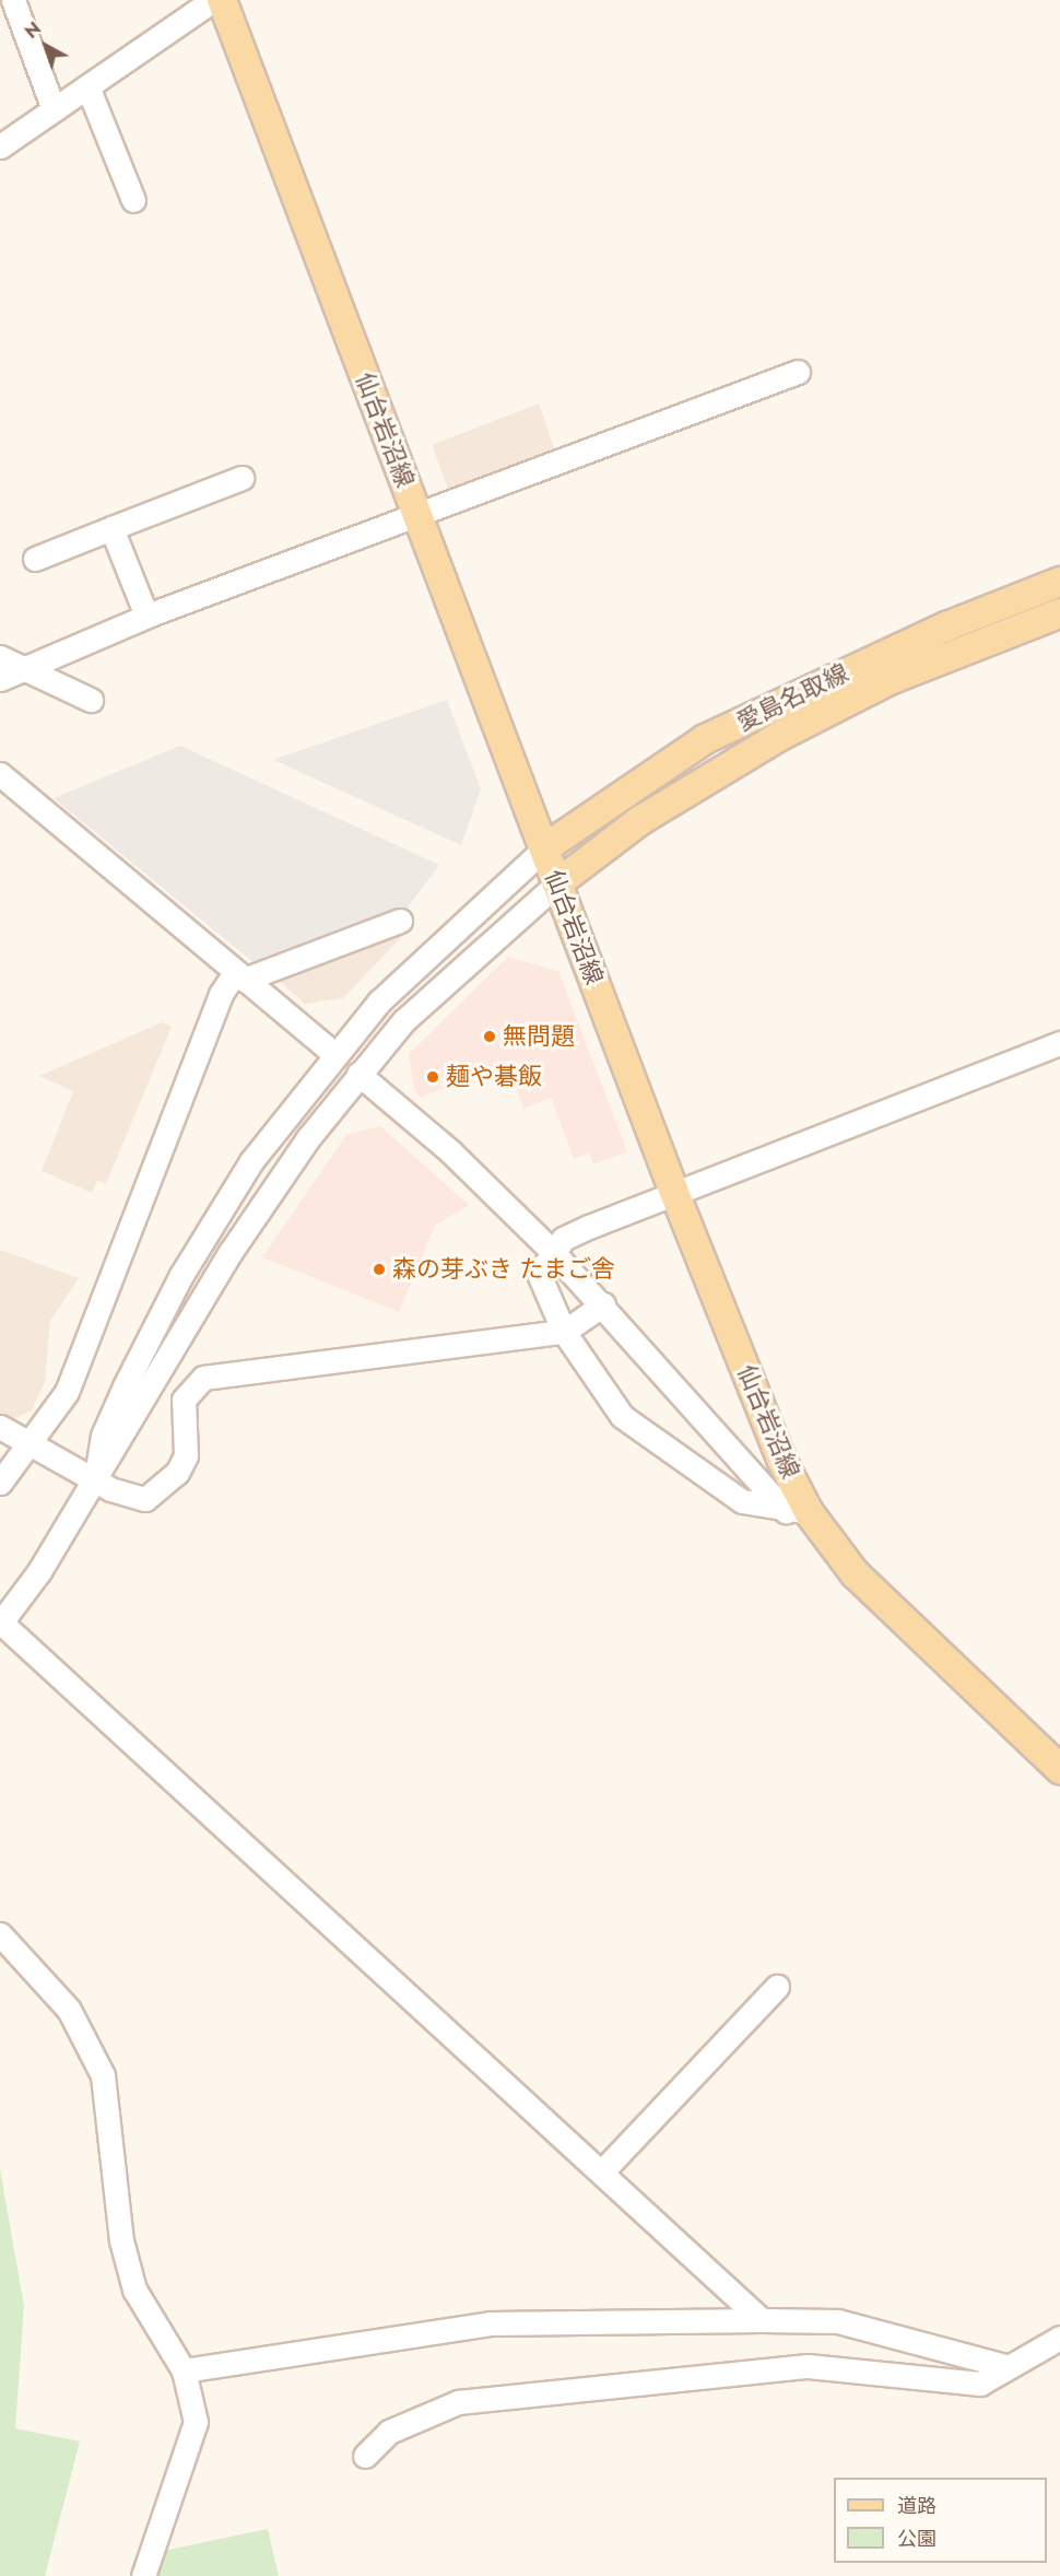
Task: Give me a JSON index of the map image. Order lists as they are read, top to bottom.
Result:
{
  "streets": {
    "main road": ["仙台岩沼線", "愛島名取線"]
  },
  "crossings": [
    ["仙台岩沼線", "愛島名取線"]
  ],
  "places": ["無問題", "麺や碁飯", "森の芽ぶき たまご舎"],
  "legend": ["道路", "公園"],
  "north": "top left"
}
